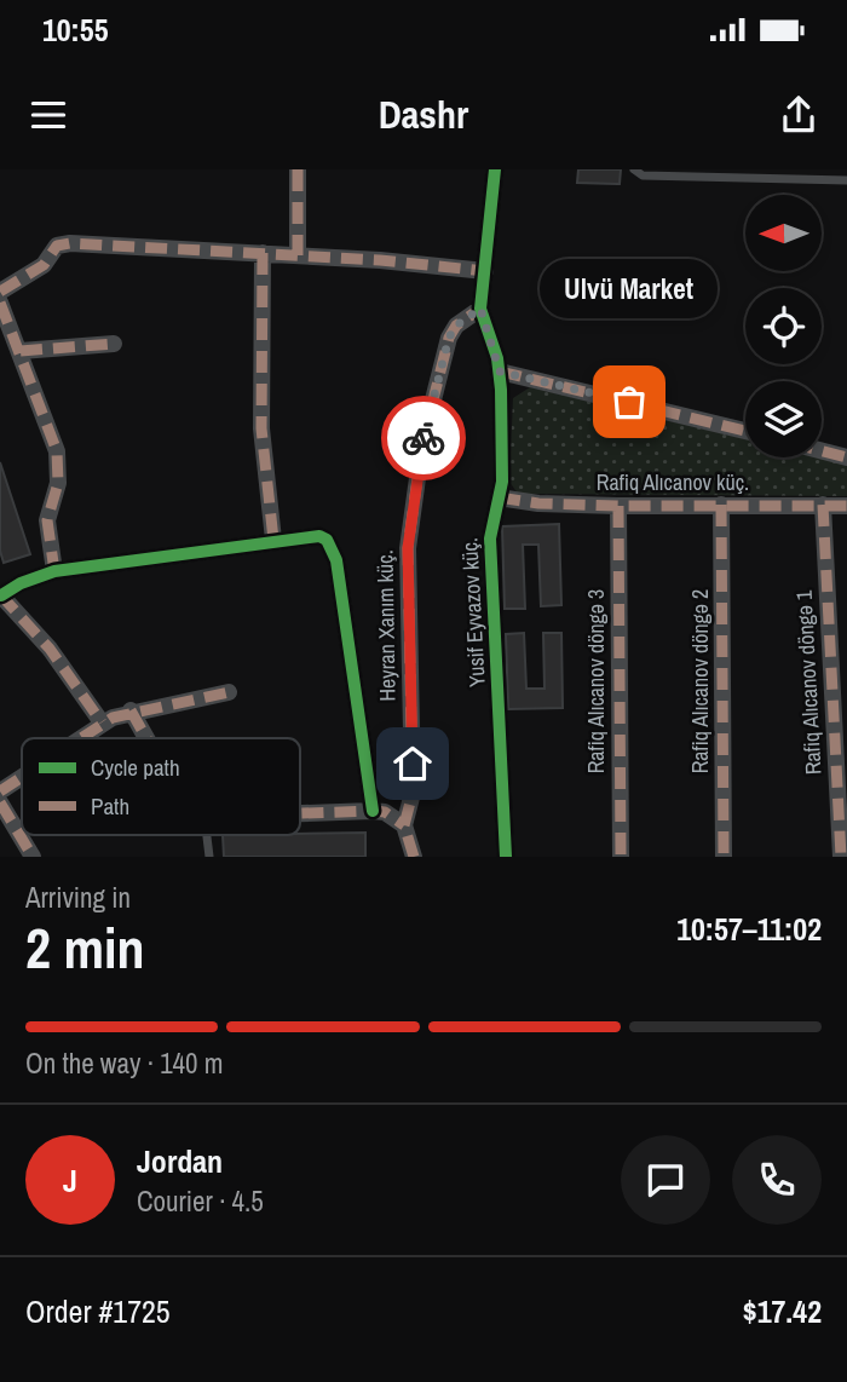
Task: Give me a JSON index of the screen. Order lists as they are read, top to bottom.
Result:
{
  "streets": {
    "street": [
      "Rafiq Alıcanov küç.",
      "Yusif Eyvazov küç.",
      "Heyran Xanım küç.",
      "Rafiq Alıcanov döngə 3",
      "Rafiq Alıcanov döngə 2",
      "Rafiq Alıcanov döngə 1"
    ]
  },
  "crossings": [
    ["Rafiq Alıcanov küç.", "Yusif Eyvazov küç."],
    ["Rafiq Alıcanov küç.", "Rafiq Alıcanov döngə 3"],
    ["Rafiq Alıcanov küç.", "Rafiq Alıcanov döngə 2"],
    ["Rafiq Alıcanov küç.", "Rafiq Alıcanov döngə 1"],
    ["Yusif Eyvazov küç.", "Heyran Xanım küç."]
  ],
  "places": ["Ulvü Market"],
  "legend": ["Cycle path", "Path"],
  "north": "left",
  "page": {
    "status": "10:55",
    "header": "Dashr",
    "bubble": "Ulvü Market",
    "heading": ["2 min", "Arriving in", "10:57–11:02"],
    "panel": [
      "Jordan",
      "Courier · 4.5",
      "Order #1725",
      "$17.42"
    ],
    "bar": "On the way · 140 m",
    "round": "J"
  }
}
